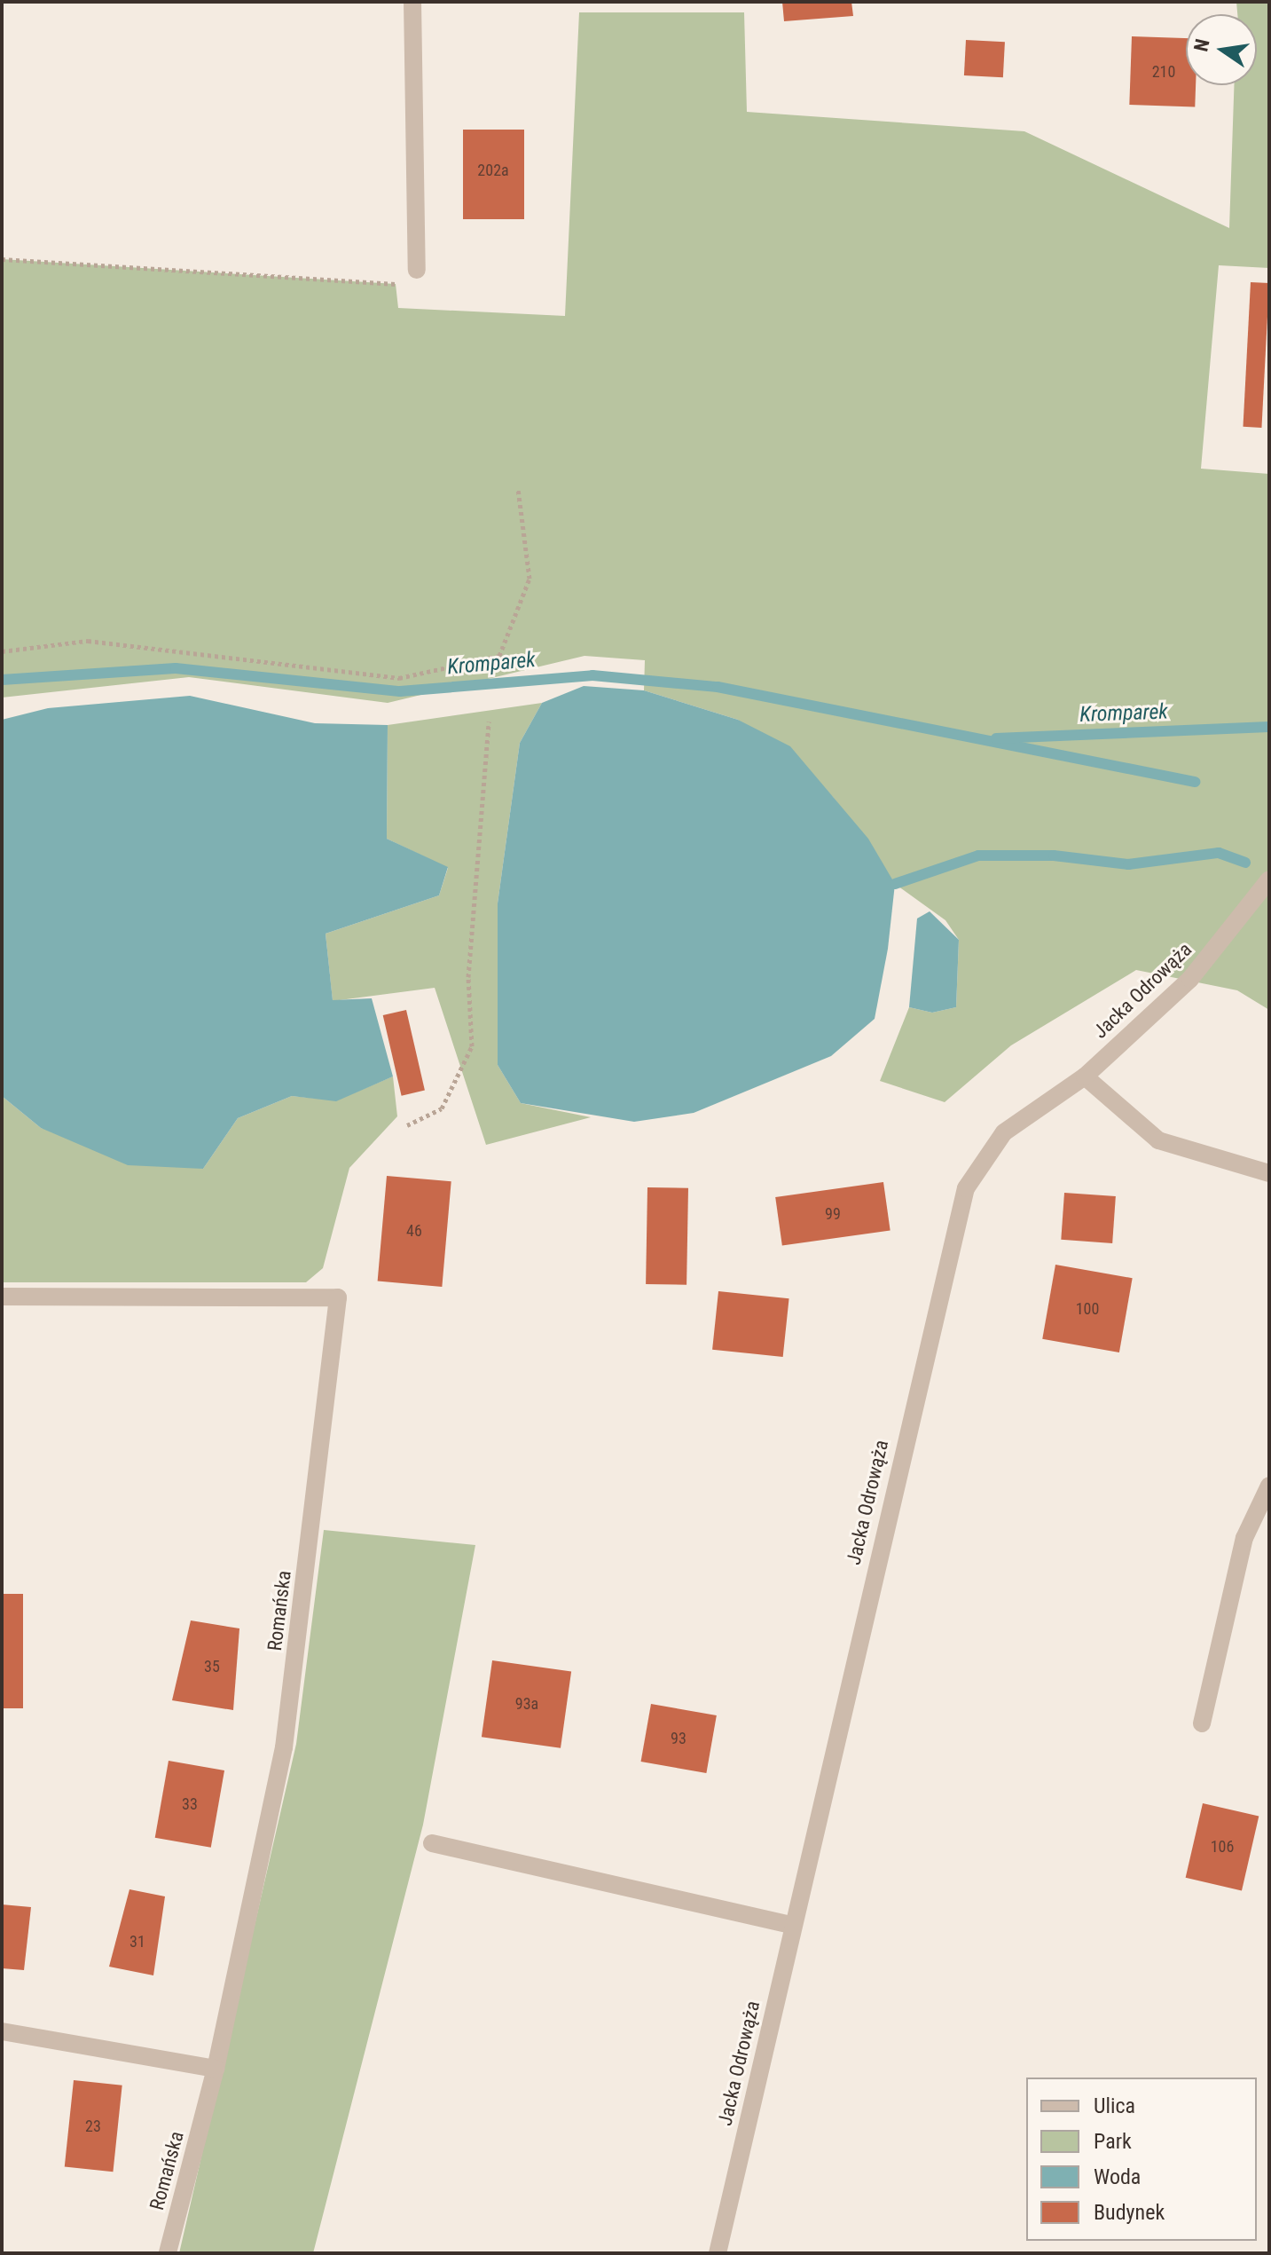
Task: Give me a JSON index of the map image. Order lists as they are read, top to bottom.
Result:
{
  "streets": {
    "street": ["Jacka Odrowąża", "Romańska"]
  },
  "water": ["Kromparek"],
  "house_numbers": [
    "210",
    "202a",
    "99",
    "46",
    "100",
    "35",
    "93a",
    "93",
    "33",
    "106",
    "31",
    "23"
  ],
  "legend": [
    "Ulica",
    "Park",
    "Woda",
    "Budynek"
  ],
  "north": "left"
}
